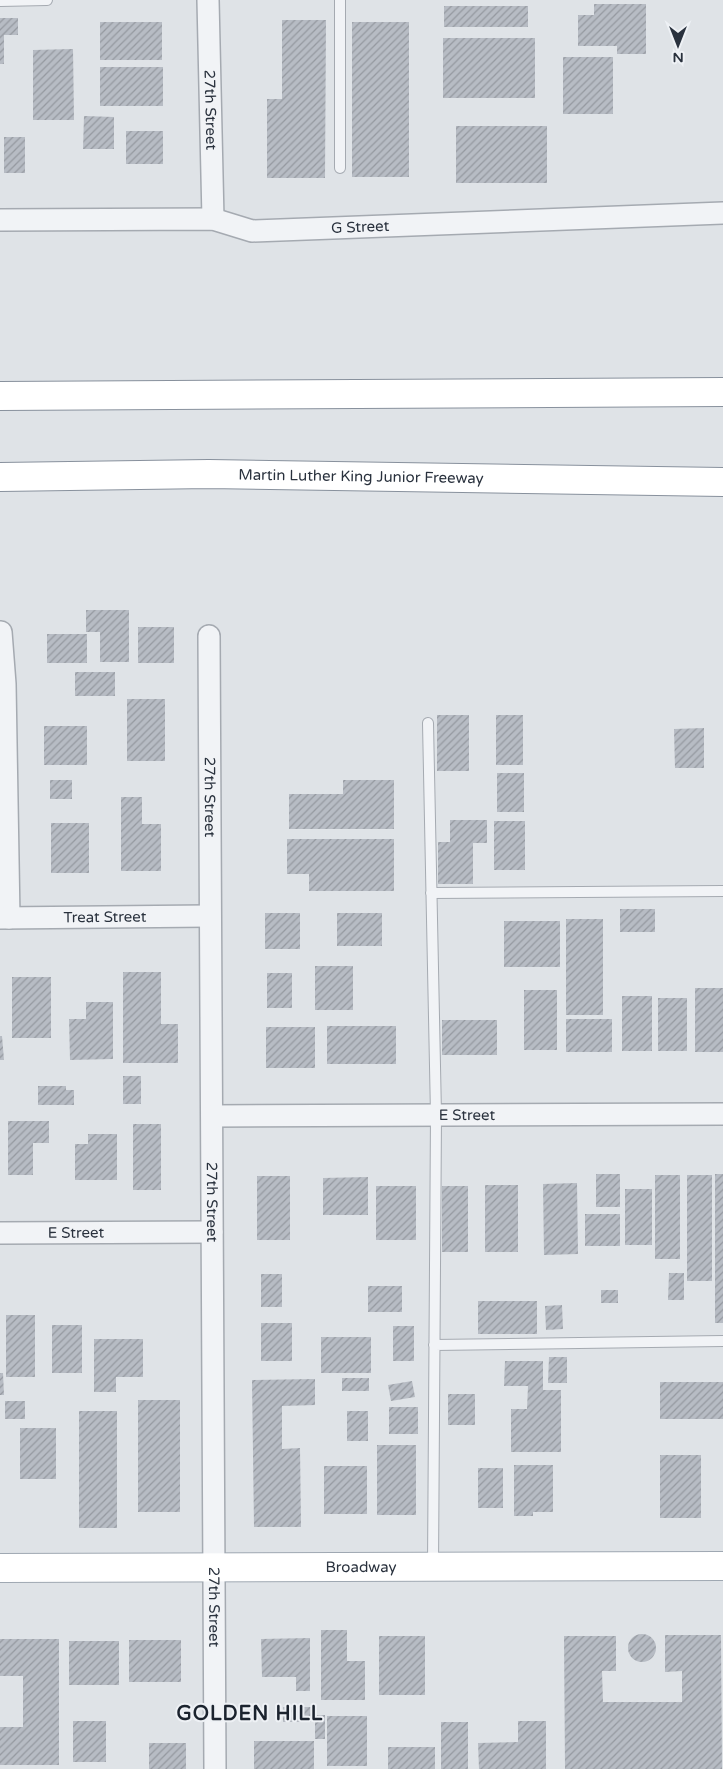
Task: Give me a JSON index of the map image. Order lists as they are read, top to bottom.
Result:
{
  "streets": {
    "main road": ["Martin Luther King Junior Freeway", "Broadway"],
    "street": [
      "27th Street",
      "G Street",
      "Treat Street",
      "E Street"
    ]
  },
  "crossings": [
    ["27th Street", "G Street"],
    ["27th Street", "Treat Street"],
    ["27th Street", "E Street"],
    ["27th Street", "Broadway"]
  ],
  "districts": ["GOLDEN HILL"],
  "north": "bottom"
}
